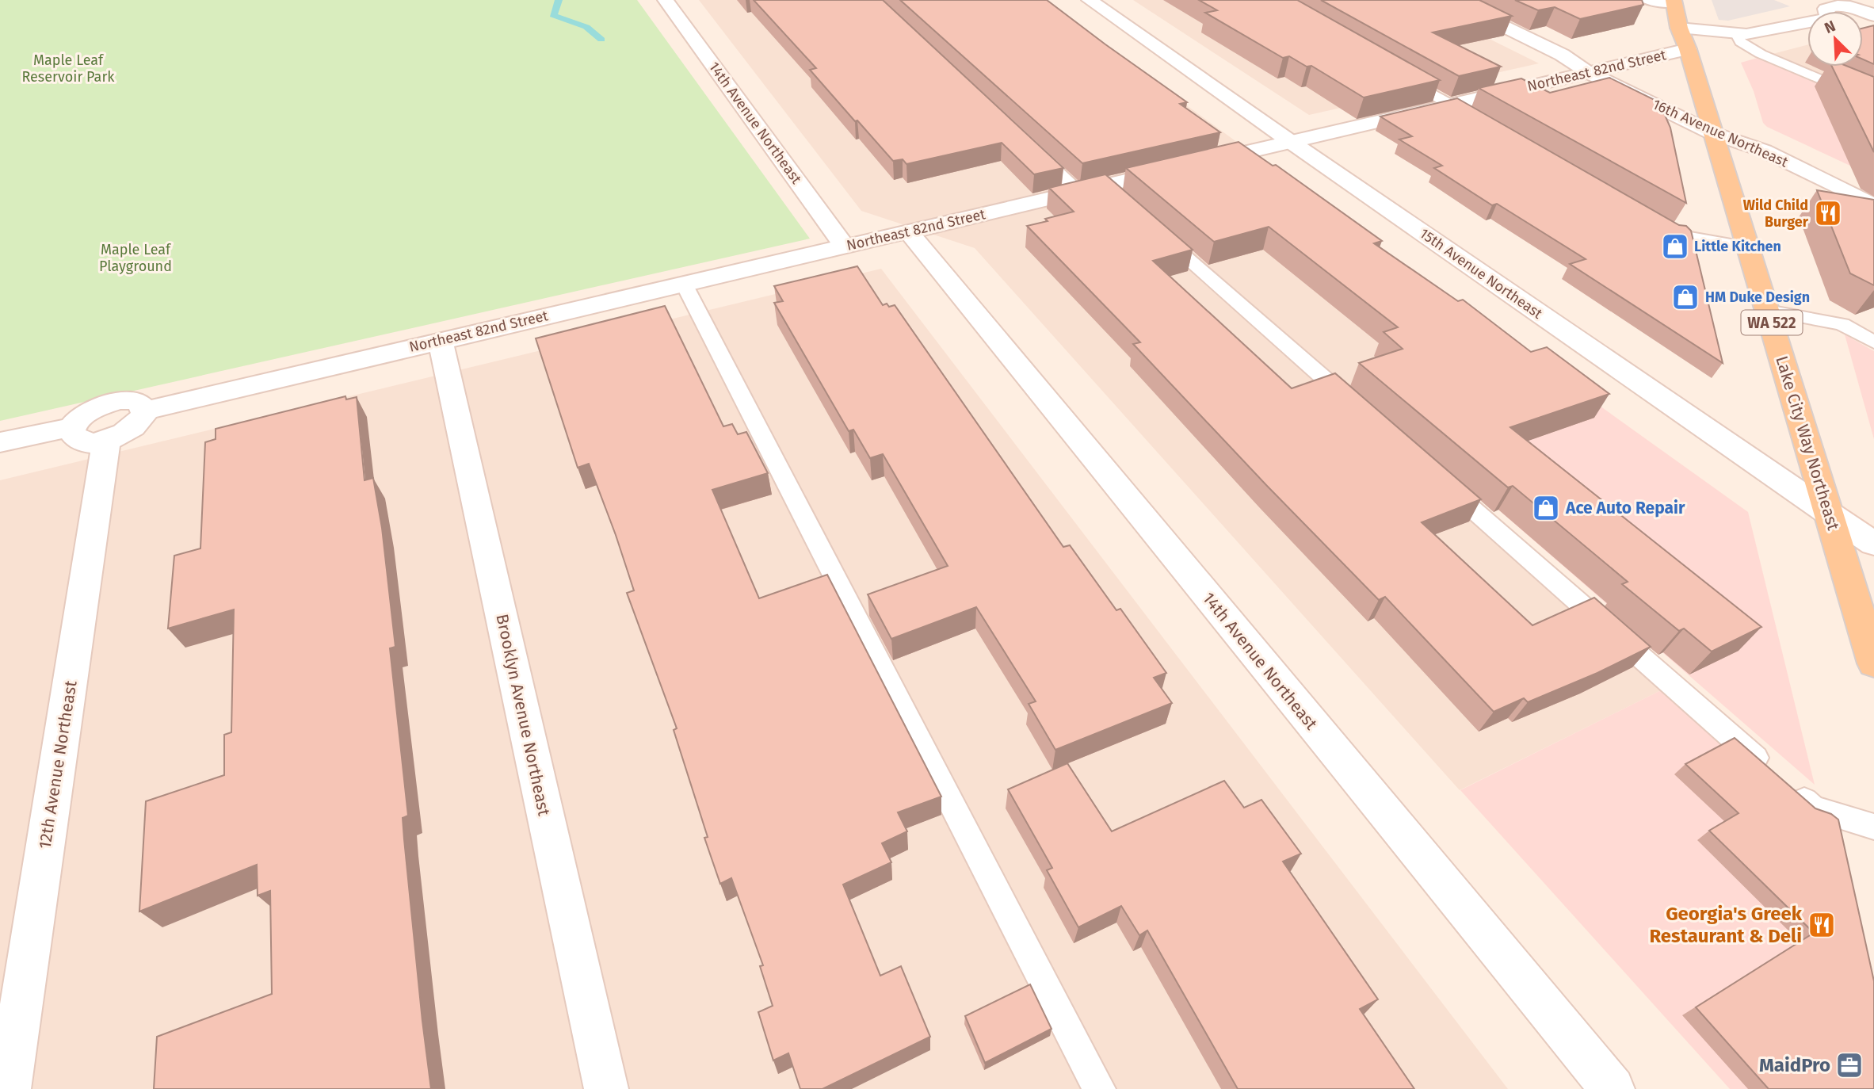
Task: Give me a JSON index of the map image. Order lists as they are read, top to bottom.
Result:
{
  "streets": {
    "main road": ["WA 522", "Lake City Way Northeast"],
    "street": [
      "Northeast 82nd Street",
      "14th Avenue Northeast",
      "16th Avenue Northeast",
      "15th Avenue Northeast",
      "Brooklyn Avenue Northeast",
      "12th Avenue Northeast"
    ]
  },
  "crossings": [
    ["Northeast 82nd Street", "14th Avenue Northeast"],
    ["Northeast 82nd Street", "16th Avenue Northeast"],
    ["Northeast 82nd Street", "15th Avenue Northeast"],
    ["Northeast 82nd Street", "Lake City Way Northeast"],
    ["Northeast 82nd Street", "Brooklyn Avenue Northeast"],
    ["16th Avenue Northeast", "Lake City Way Northeast"],
    ["15th Avenue Northeast", "Lake City Way Northeast"]
  ],
  "parks": ["Maple Leaf Reservoir Park", "Maple Leaf Playground"],
  "places": {
    "restaurant": ["Wild Child Burger", "Georgia's Greek Restaurant & Deli"],
    "shop": ["Little Kitchen", "HM Duke Design", "Ace Auto Repair"],
    "office": ["MaidPro"]
  },
  "north": "top left"
}
